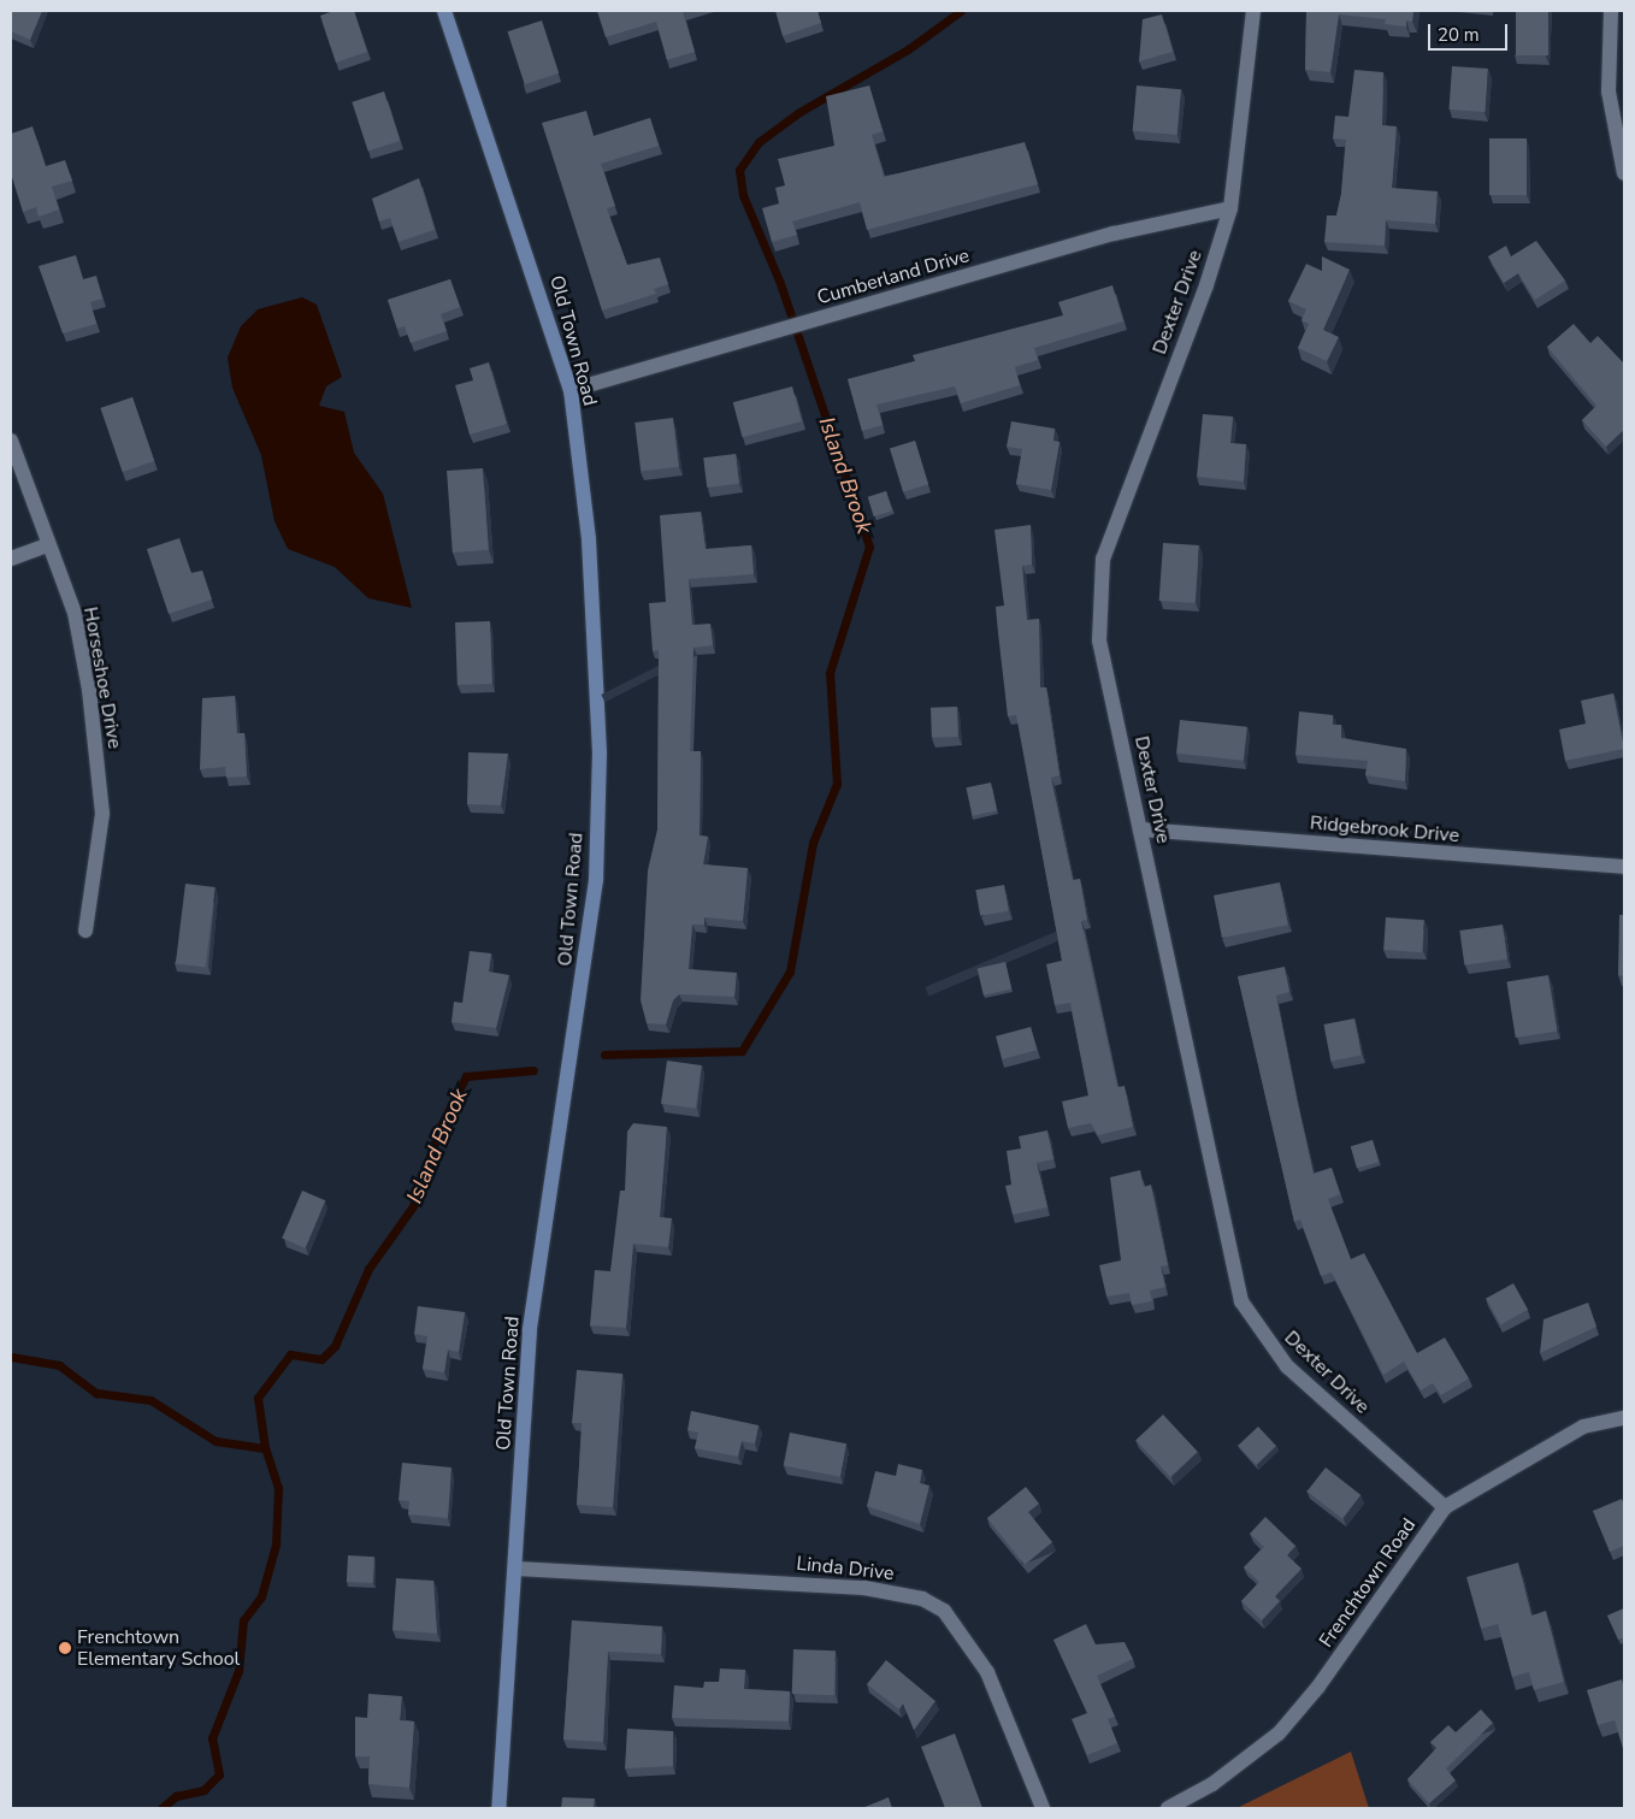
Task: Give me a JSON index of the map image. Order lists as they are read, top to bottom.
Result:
{
  "streets": {
    "main road": ["Old Town Road"],
    "street": [
      "Cumberland Drive",
      "Dexter Drive",
      "Horseshoe Drive",
      "Ridgebrook Drive",
      "Linda Drive",
      "Frenchtown Road"
    ]
  },
  "crossings": [
    ["Cumberland Drive", "Dexter Drive"],
    ["Cumberland Drive", "Old Town Road"],
    ["Dexter Drive", "Ridgebrook Drive"],
    ["Dexter Drive", "Frenchtown Road"],
    ["Old Town Road", "Linda Drive"]
  ],
  "water": ["Island Brook"],
  "places": ["Frenchtown Elementary School"],
  "scale_bar": "20 m"
}
